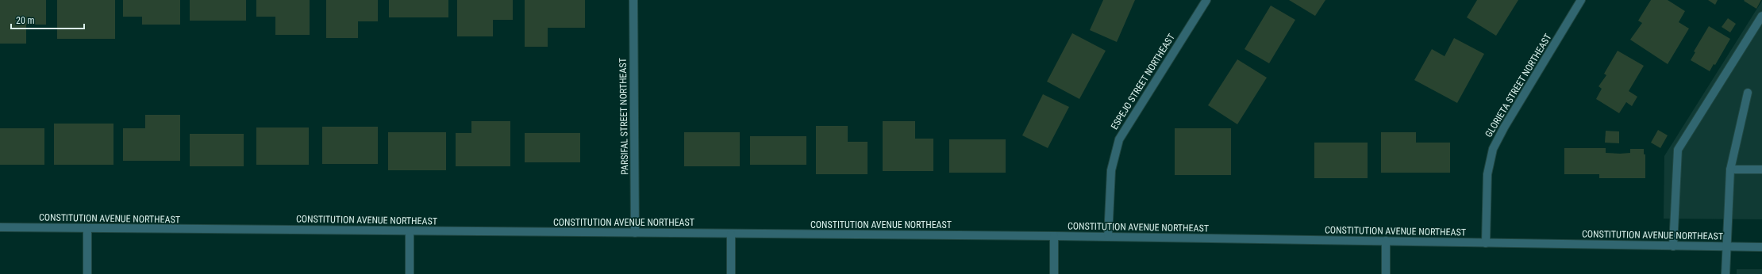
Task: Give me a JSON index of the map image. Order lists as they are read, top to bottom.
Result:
{
  "streets": {
    "street": [
      "ESPEJO STREET NORTHEAST",
      "GLORIETA STREET NORTHEAST",
      "PARSIFAL STREET NORTHEAST",
      "CONSTITUTION AVENUE NORTHEAST"
    ]
  },
  "crossings": [
    ["ESPEJO STREET NORTHEAST", "CONSTITUTION AVENUE NORTHEAST"],
    ["GLORIETA STREET NORTHEAST", "CONSTITUTION AVENUE NORTHEAST"],
    ["PARSIFAL STREET NORTHEAST", "CONSTITUTION AVENUE NORTHEAST"]
  ],
  "scale_bar": "20 m"
}
